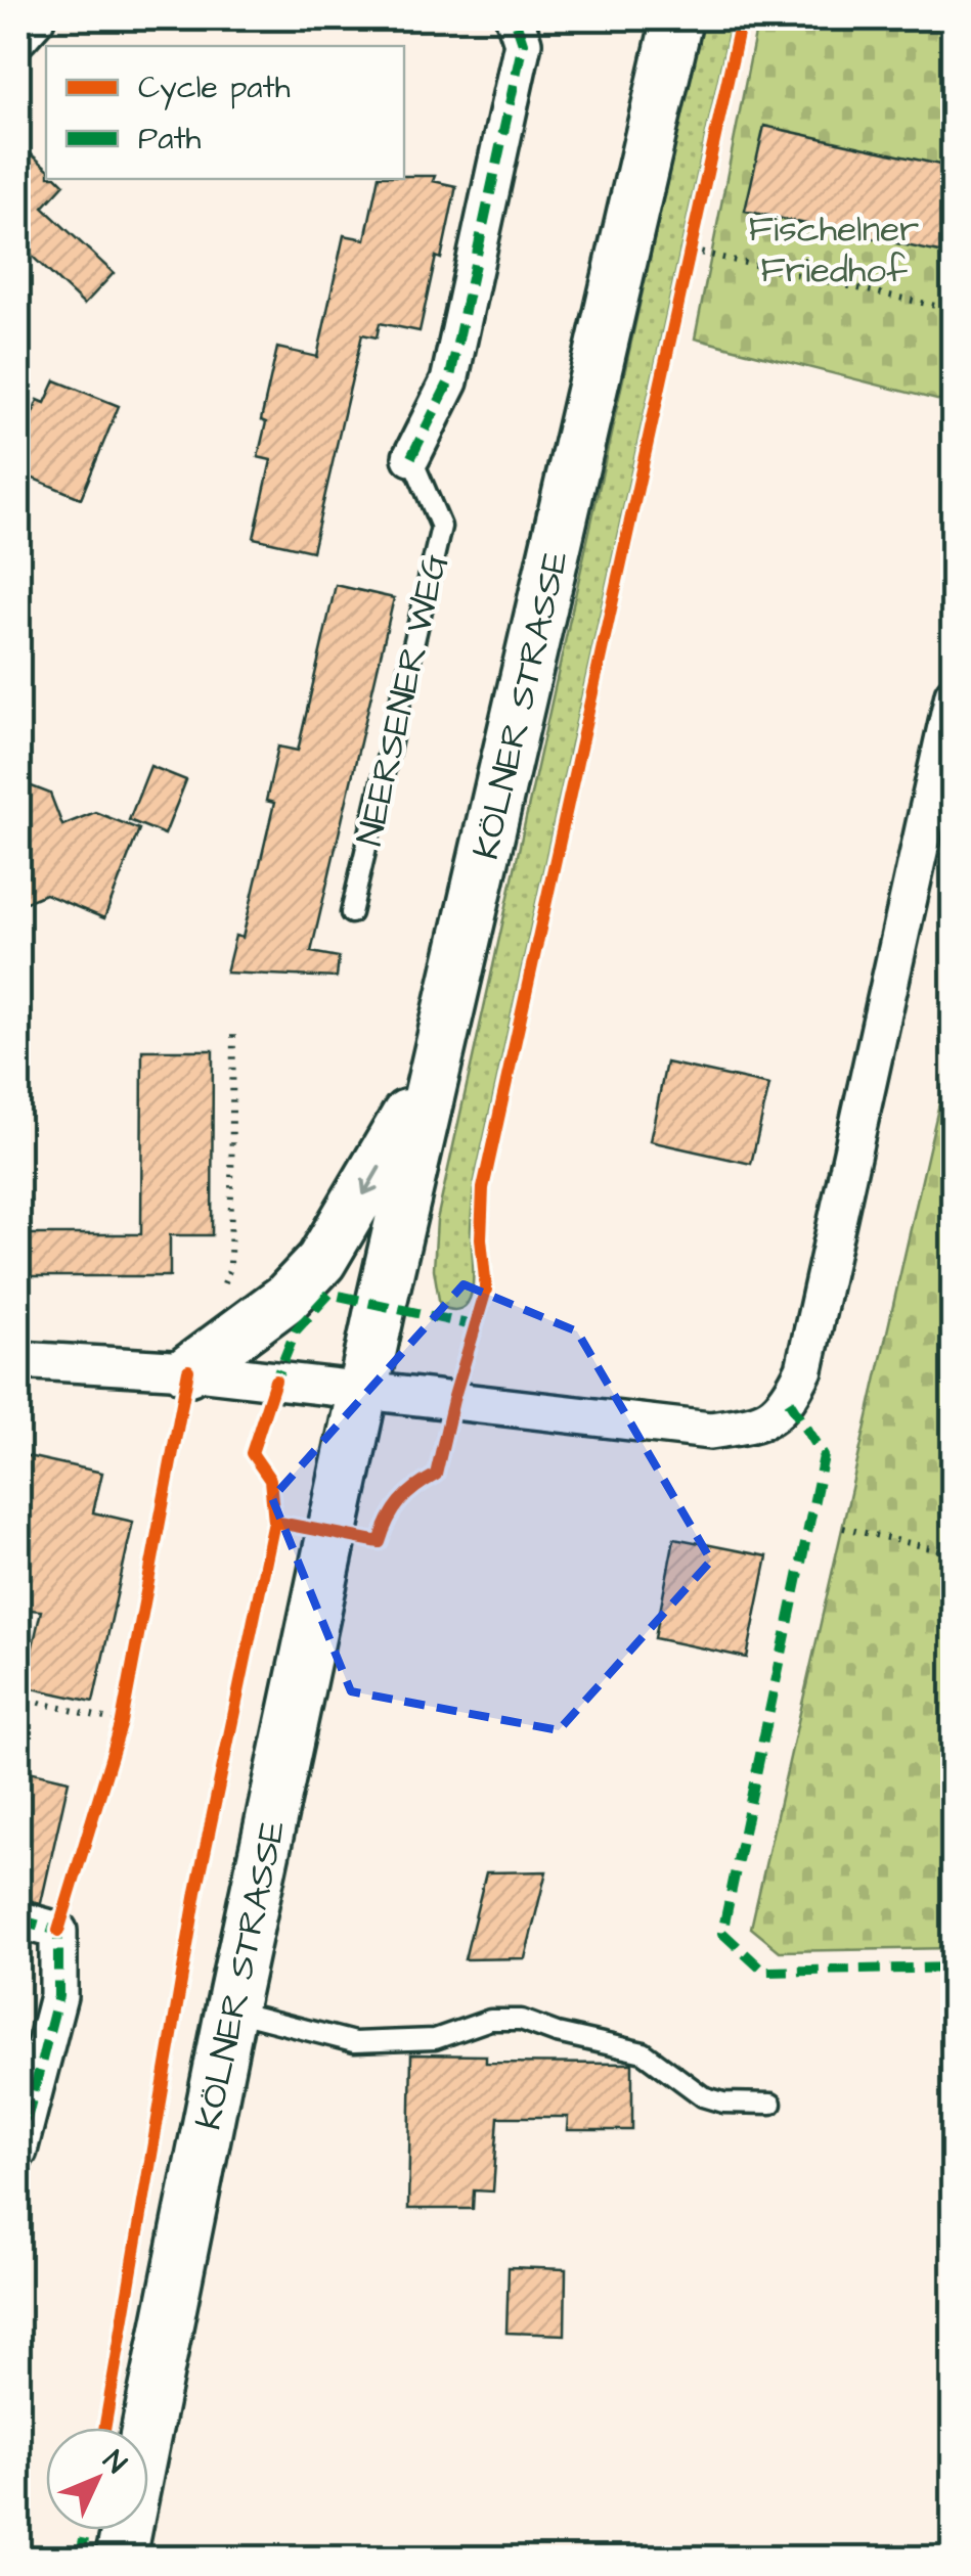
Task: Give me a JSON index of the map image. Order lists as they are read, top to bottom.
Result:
{
  "streets": {
    "main road": ["KÖLNER STRASSE"],
    "street": ["NEERSENER WEG"]
  },
  "parks": ["Fischelner Friedhof"],
  "legend": ["Cycle path", "Path"],
  "north": "top right"
}
